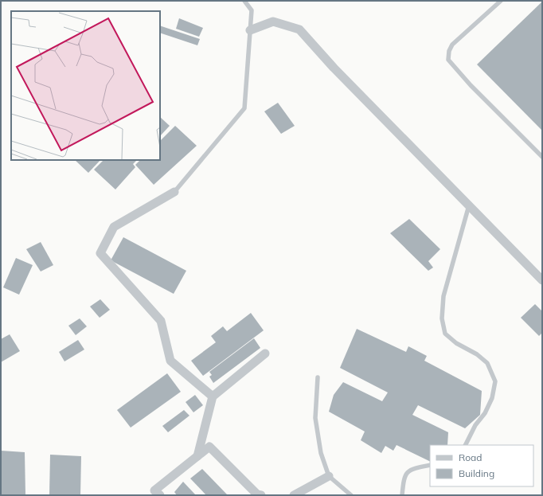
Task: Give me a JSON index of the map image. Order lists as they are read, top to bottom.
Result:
{
  "legend": ["Road", "Building"]
}
